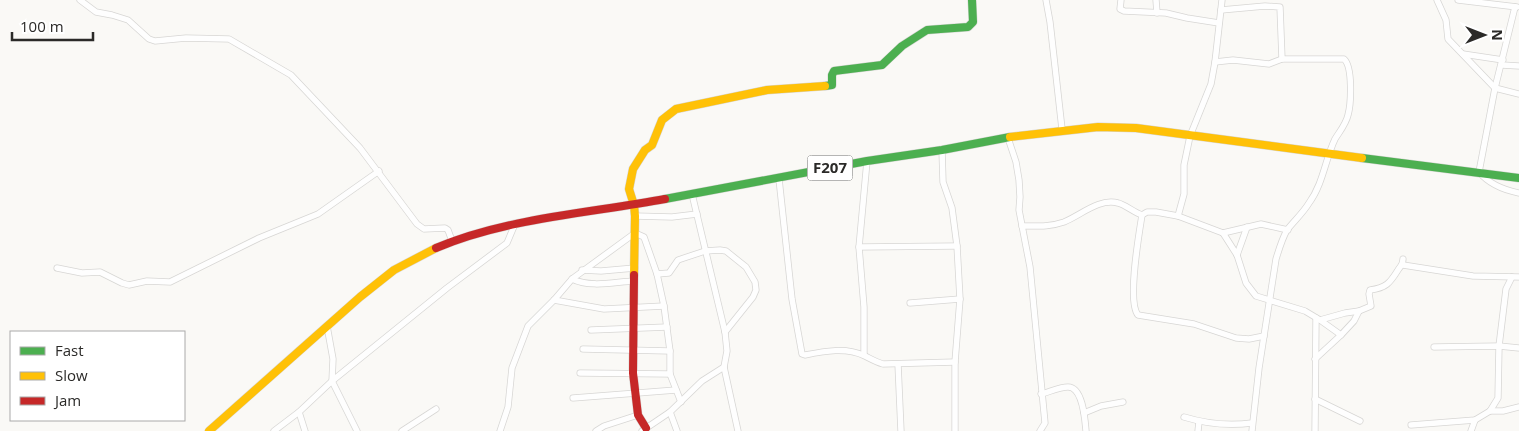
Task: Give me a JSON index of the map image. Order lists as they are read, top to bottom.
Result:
{
  "streets": {
    "main road": ["F207"]
  },
  "legend": ["Fast", "Slow", "Jam"],
  "scale_bar": "100 m",
  "north": "right"
}
